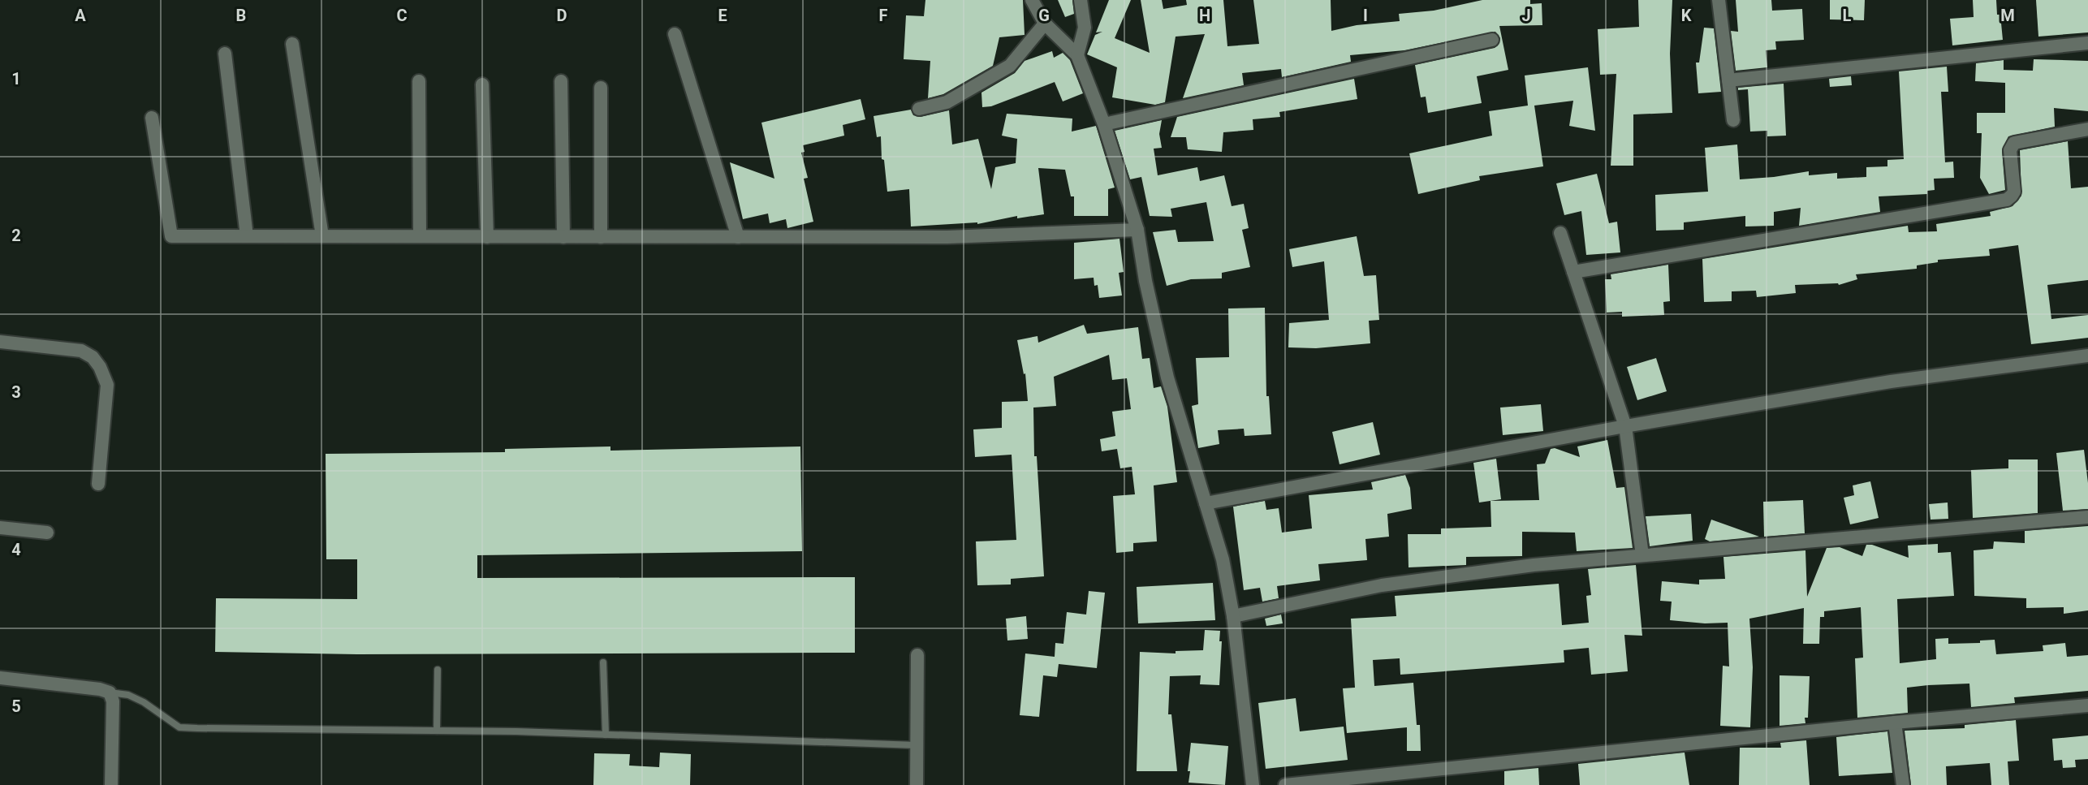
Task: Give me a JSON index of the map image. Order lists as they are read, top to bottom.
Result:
{
  "grid": {
    "columns": [
      "A",
      "B",
      "C",
      "D",
      "E",
      "F",
      "G",
      "H",
      "I",
      "J",
      "K",
      "L",
      "M"
    ],
    "rows": [
      "1",
      "2",
      "3",
      "4",
      "5"
    ]
  }
}
